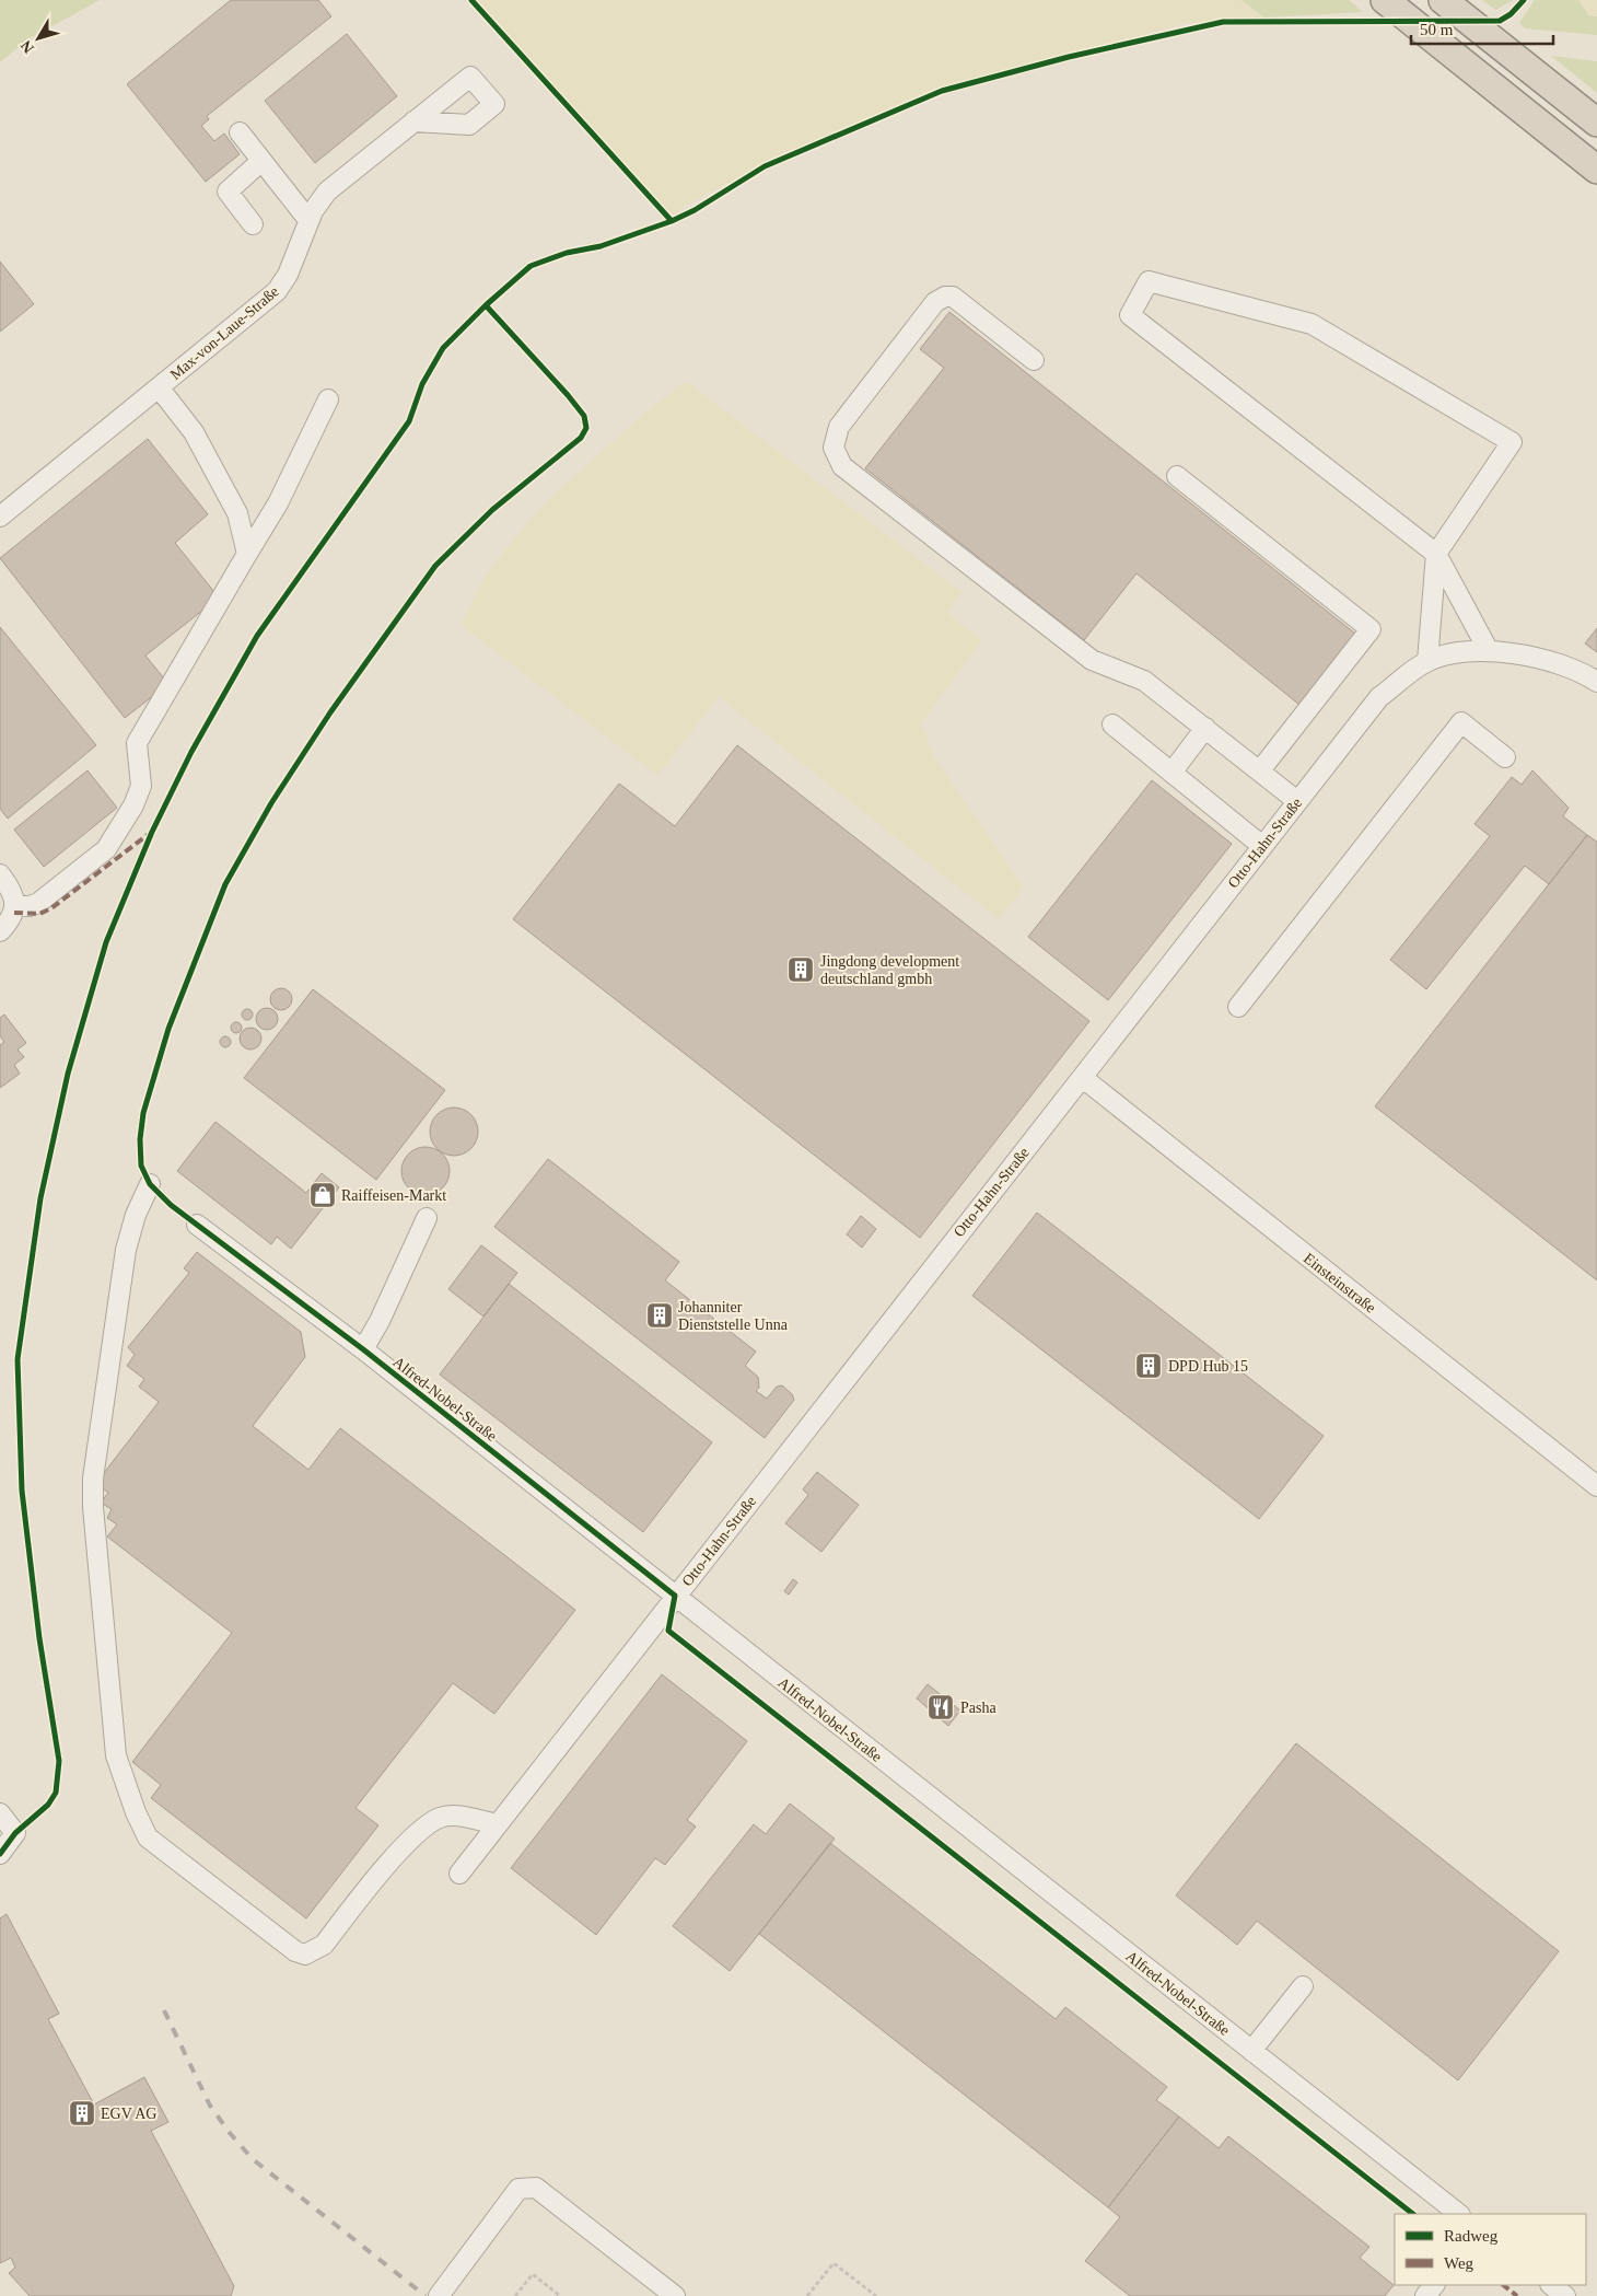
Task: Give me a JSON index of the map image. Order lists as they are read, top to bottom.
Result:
{
  "streets": {
    "street": [
      "Max-von-Laue-Straße",
      "Otto-Hahn-Straße",
      "Einsteinstraße",
      "Alfred-Nobel-Straße"
    ]
  },
  "crossings": [
    ["Otto-Hahn-Straße", "Einsteinstraße"],
    ["Otto-Hahn-Straße", "Alfred-Nobel-Straße"]
  ],
  "places": {
    "building": [
      "Jingdong development deutschland gmbh",
      "Johanniter Dienststelle Unna",
      "DPD Hub 15",
      "EGV AG"
    ],
    "shop": ["Raiffeisen-Markt"],
    "restaurant": ["Pasha"]
  },
  "legend": ["Radweg", "Weg"],
  "scale_bar": "50 m",
  "north": "bottom left"
}
